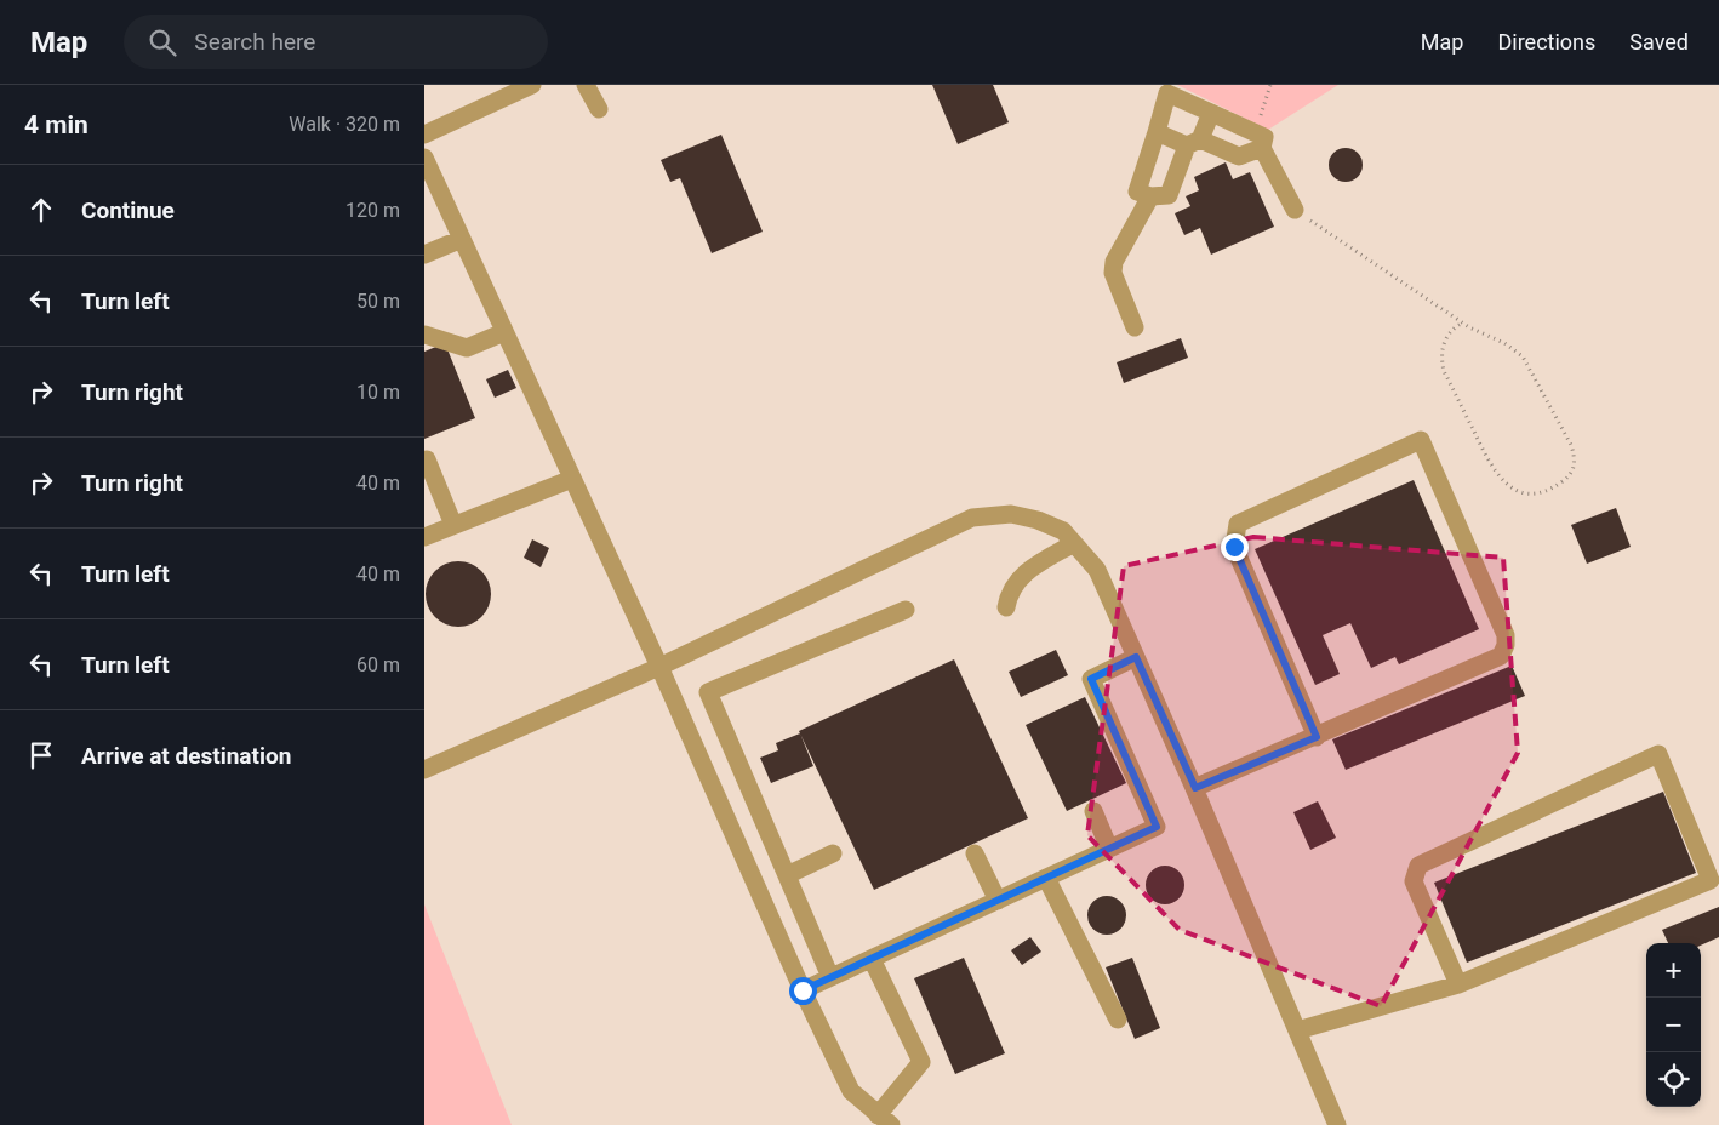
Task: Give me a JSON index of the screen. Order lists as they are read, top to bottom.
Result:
{
  "page": {
    "header": "Map",
    "search": "Search here",
    "nav": ["Map", "Directions", "Saved"],
    "heading": ["4 min", "Walk · 320 m"],
    "list": [
      ["Continue", "120 m"],
      ["Turn left", "50 m"],
      ["Turn right", "10 m"],
      ["Turn right", "40 m"],
      ["Turn left", "40 m"],
      ["Turn left", "60 m"],
      "Arrive at destination"
    ],
    "map_buttons": ["+", "−"]
  }
}
